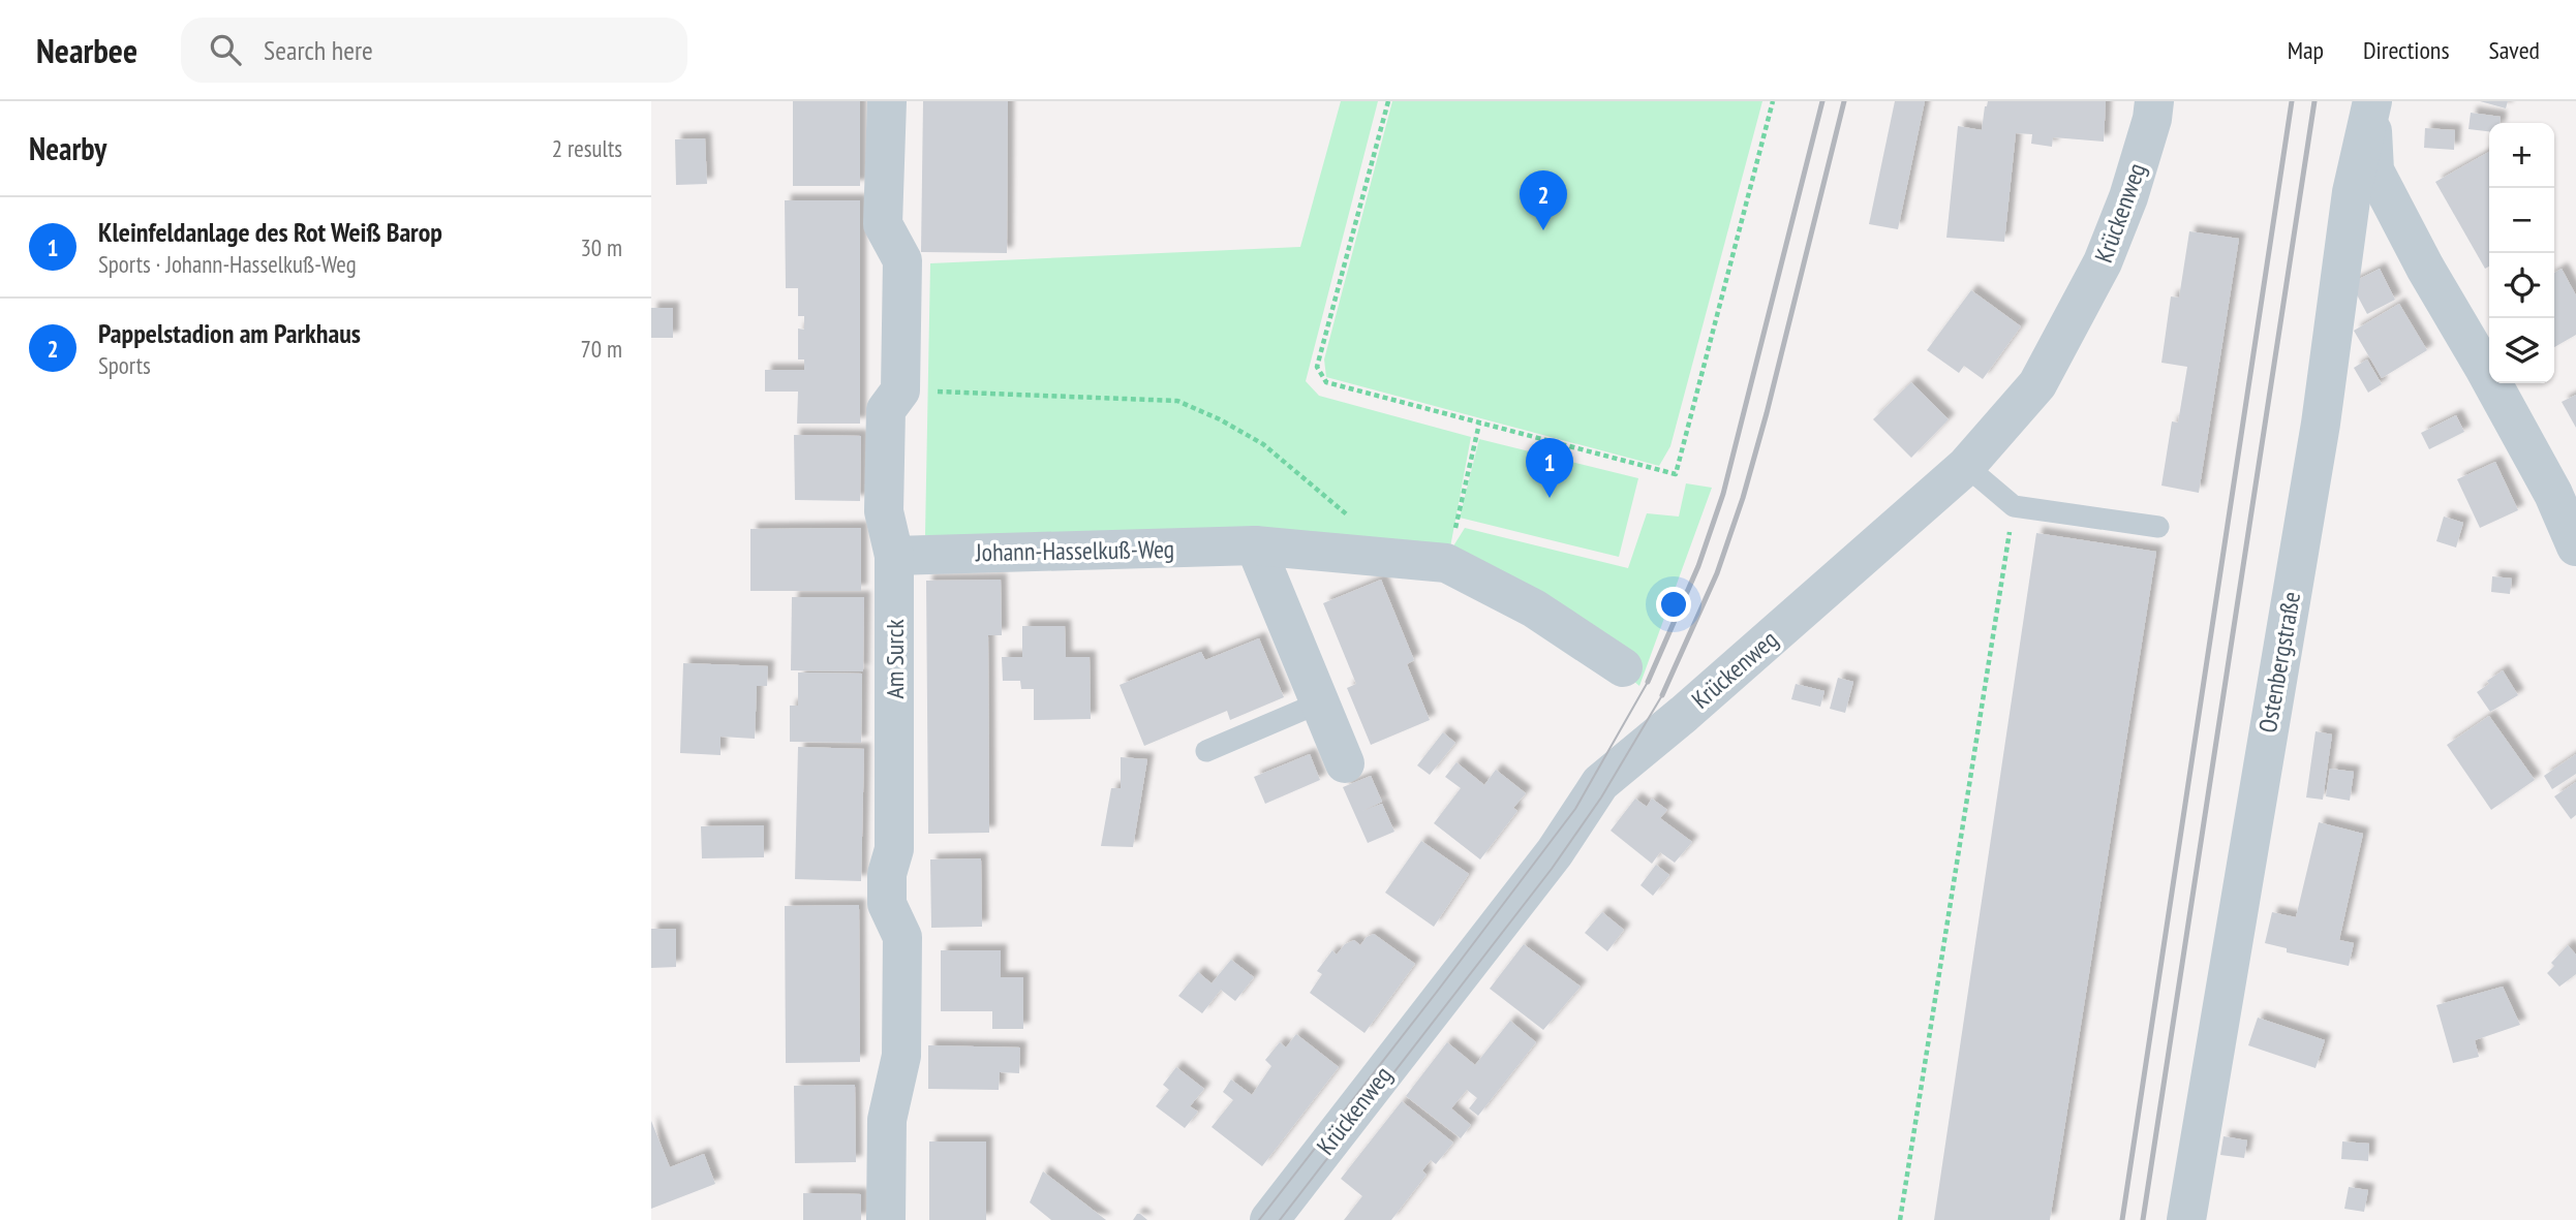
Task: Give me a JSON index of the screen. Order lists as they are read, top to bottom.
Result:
{
  "streets": {
    "street": [
      "Krückenweg",
      "Johann-Hasselkuß-Weg",
      "Am Surck",
      "Ostenbergstraße"
    ]
  },
  "crossings": [
    ["Johann-Hasselkuß-Weg", "Am Surck"]
  ],
  "page": {
    "header": "Nearbee",
    "search": "Search here",
    "nav": ["Map", "Directions", "Saved"],
    "heading": ["Nearby", "2 results"],
    "map_buttons": ["+", "−"],
    "pins": ["2", "1"],
    "list": [
      {
        "mark": "1",
        "name": "Kleinfeldanlage des Rot Weiß Barop",
        "note": "Sports · Johann-Hasselkuß-Weg",
        "value": "30 m"
      },
      {
        "mark": "2",
        "name": "Pappelstadion am Parkhaus",
        "note": "Sports",
        "value": "70 m"
      }
    ]
  }
}
